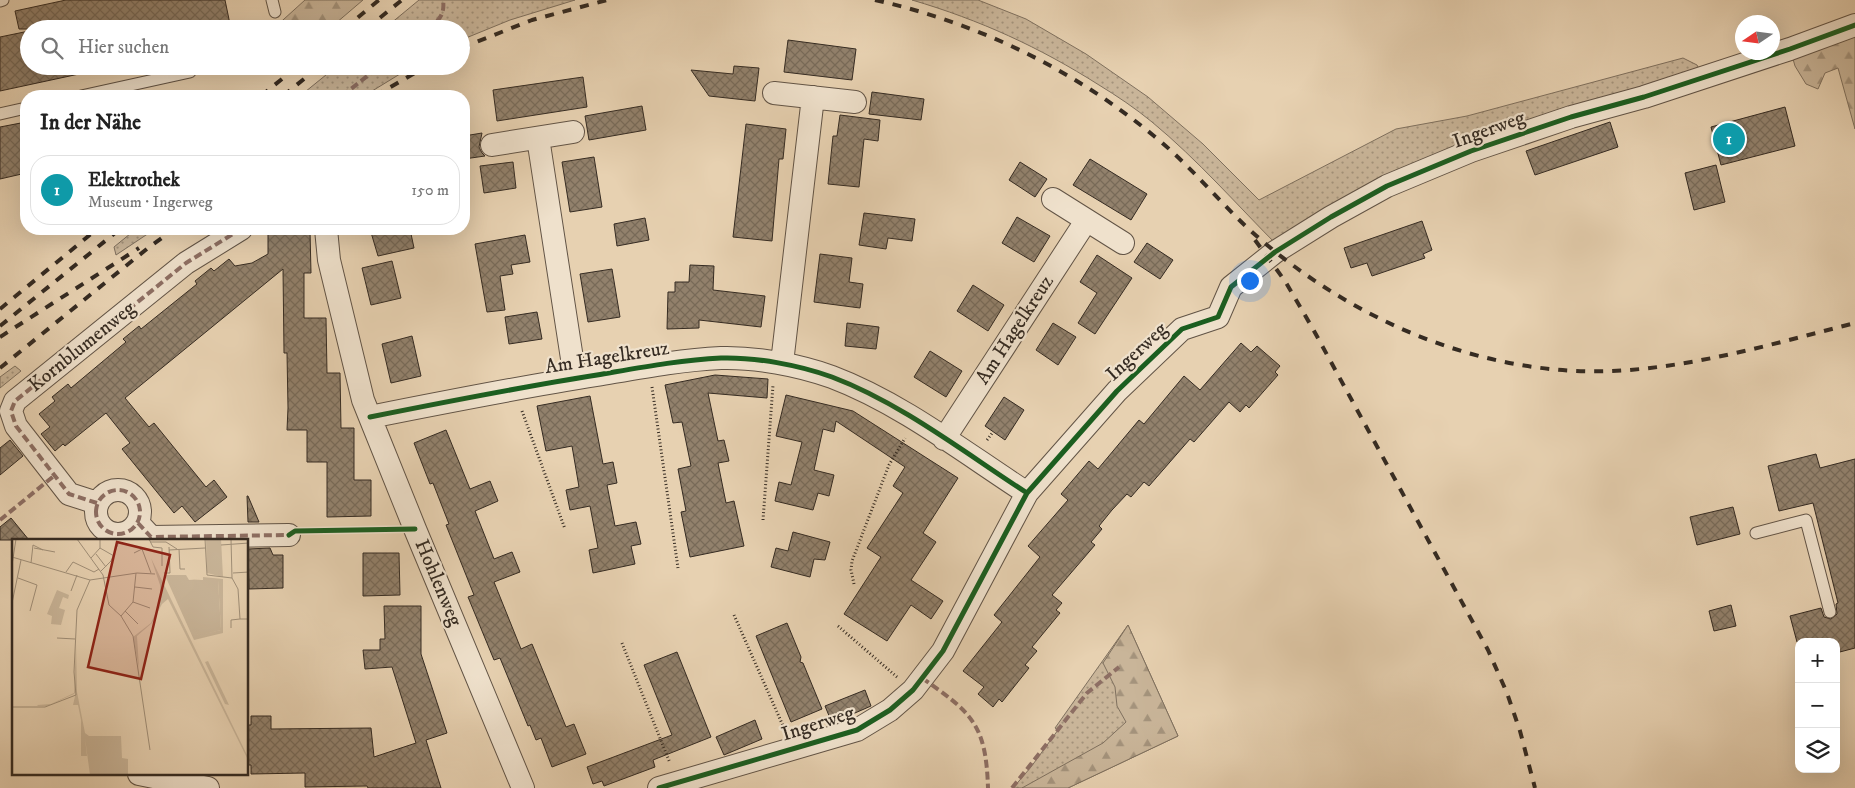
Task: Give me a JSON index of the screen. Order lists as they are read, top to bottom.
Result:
{
  "streets": {
    "street": [
      "Ingerweg",
      "Am Hagelkreuz",
      "Kornblumenweg",
      "Hohlenweg"
    ]
  },
  "crossings": [
    ["Ingerweg", "Am Hagelkreuz"],
    ["Am Hagelkreuz", "Hohlenweg"]
  ],
  "north": "left",
  "page": {
    "search": "Hier suchen",
    "heading": "In der Nähe",
    "pins": "1",
    "list": [
      {
        "mark": "1",
        "name": "Elektrothek",
        "note": "Museum · Ingerweg",
        "value": "150 m"
      }
    ],
    "map_buttons": ["+", "−"]
  }
}
